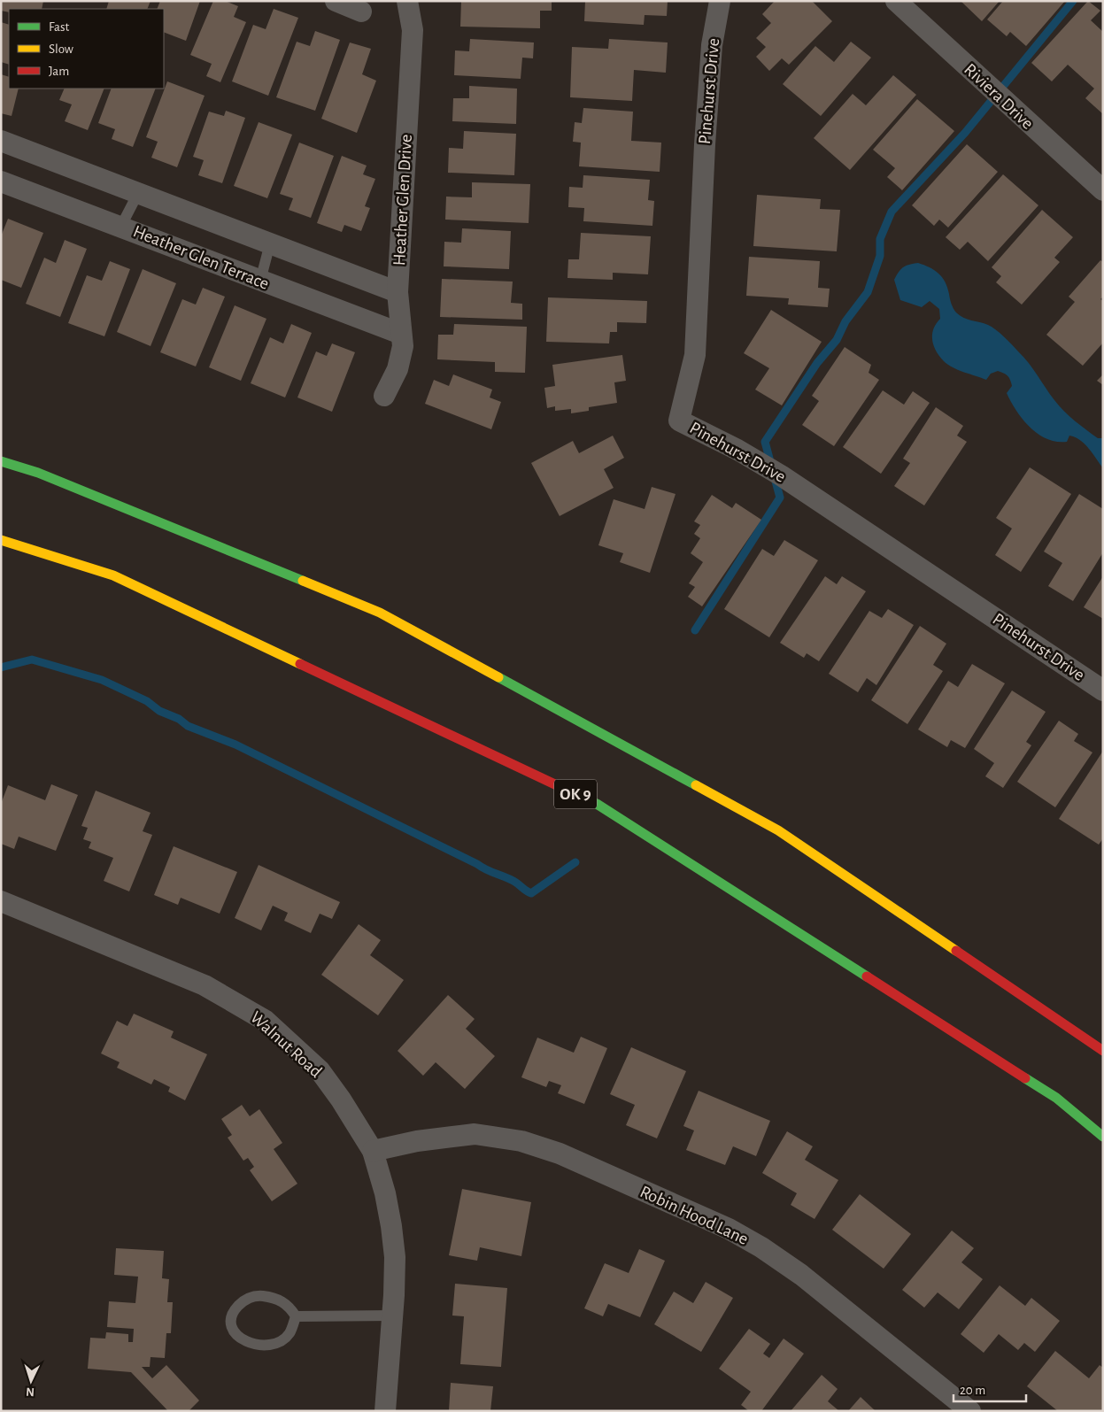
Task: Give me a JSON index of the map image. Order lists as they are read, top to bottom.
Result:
{
  "streets": {
    "highway": ["OK 9"],
    "street": [
      "Pinehurst Drive",
      "Riviera Drive",
      "Heather Glen Drive",
      "Heather Glen Terrace",
      "Walnut Road",
      "Robin Hood Lane"
    ]
  },
  "crossings": [
    ["Heather Glen Drive", "Heather Glen Terrace"],
    ["Walnut Road", "Robin Hood Lane"]
  ],
  "legend": ["Fast", "Slow", "Jam"],
  "scale_bar": "20 m",
  "north": "bottom"
}
